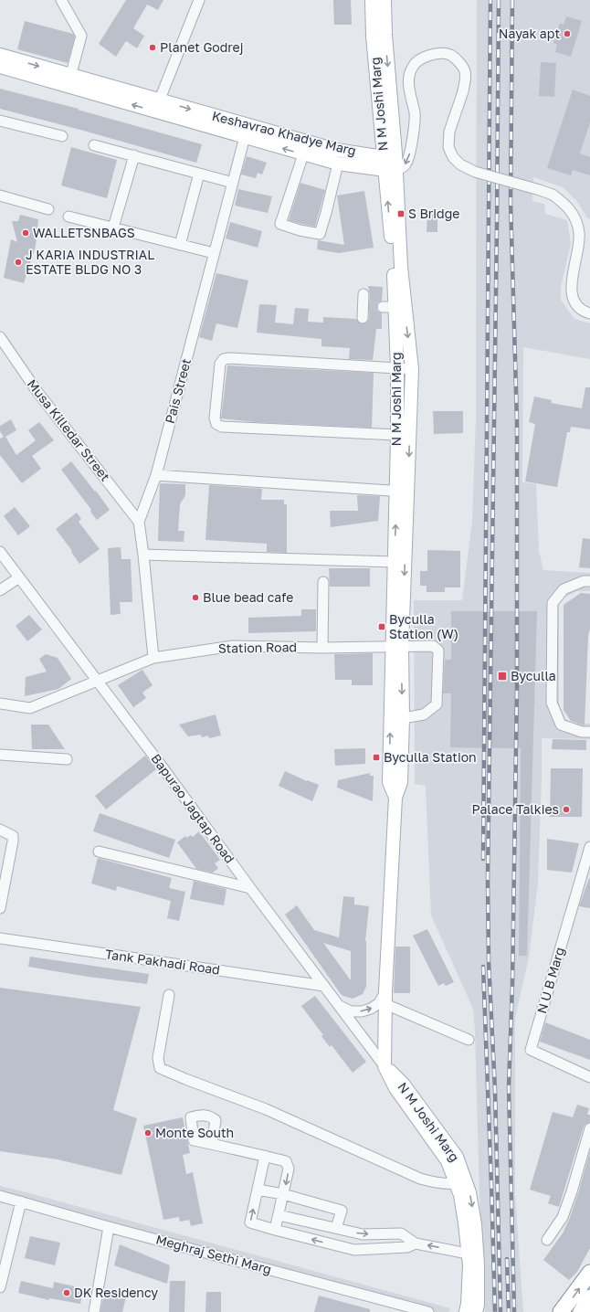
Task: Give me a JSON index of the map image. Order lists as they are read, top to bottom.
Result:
{
  "streets": {
    "main road": ["N M Joshi Marg", "Keshavrao Khadye Marg"],
    "street": [
      "Pais Street",
      "Musa Killedar Street",
      "Station Road",
      "Bapurao Jagtap Road",
      "Tank Pakhadi Road",
      "N U B Marg",
      "Meghraj Sethi Marg"
    ]
  },
  "crossings": [
    ["N M Joshi Marg", "Keshavrao Khadye Marg"],
    ["N M Joshi Marg", "Station Road"],
    ["N M Joshi Marg", "Bapurao Jagtap Road"],
    ["Keshavrao Khadye Marg", "Pais Street"],
    ["Pais Street", "Musa Killedar Street"],
    ["Pais Street", "Station Road"],
    ["Station Road", "Bapurao Jagtap Road"],
    ["Bapurao Jagtap Road", "Tank Pakhadi Road"]
  ],
  "places": {
    "other": [
      "Nayak apt",
      "Planet Godrej",
      "WALLETSNBAGS",
      "J KARIA INDUSTRIAL ESTATE BLDG NO 3",
      "Blue bead cafe",
      "Palace Talkies",
      "Monte South",
      "DK Residency"
    ],
    "transit": [
      "S Bridge",
      "Byculla Station (W)",
      "Byculla",
      "Byculla Station"
    ]
  }
}
